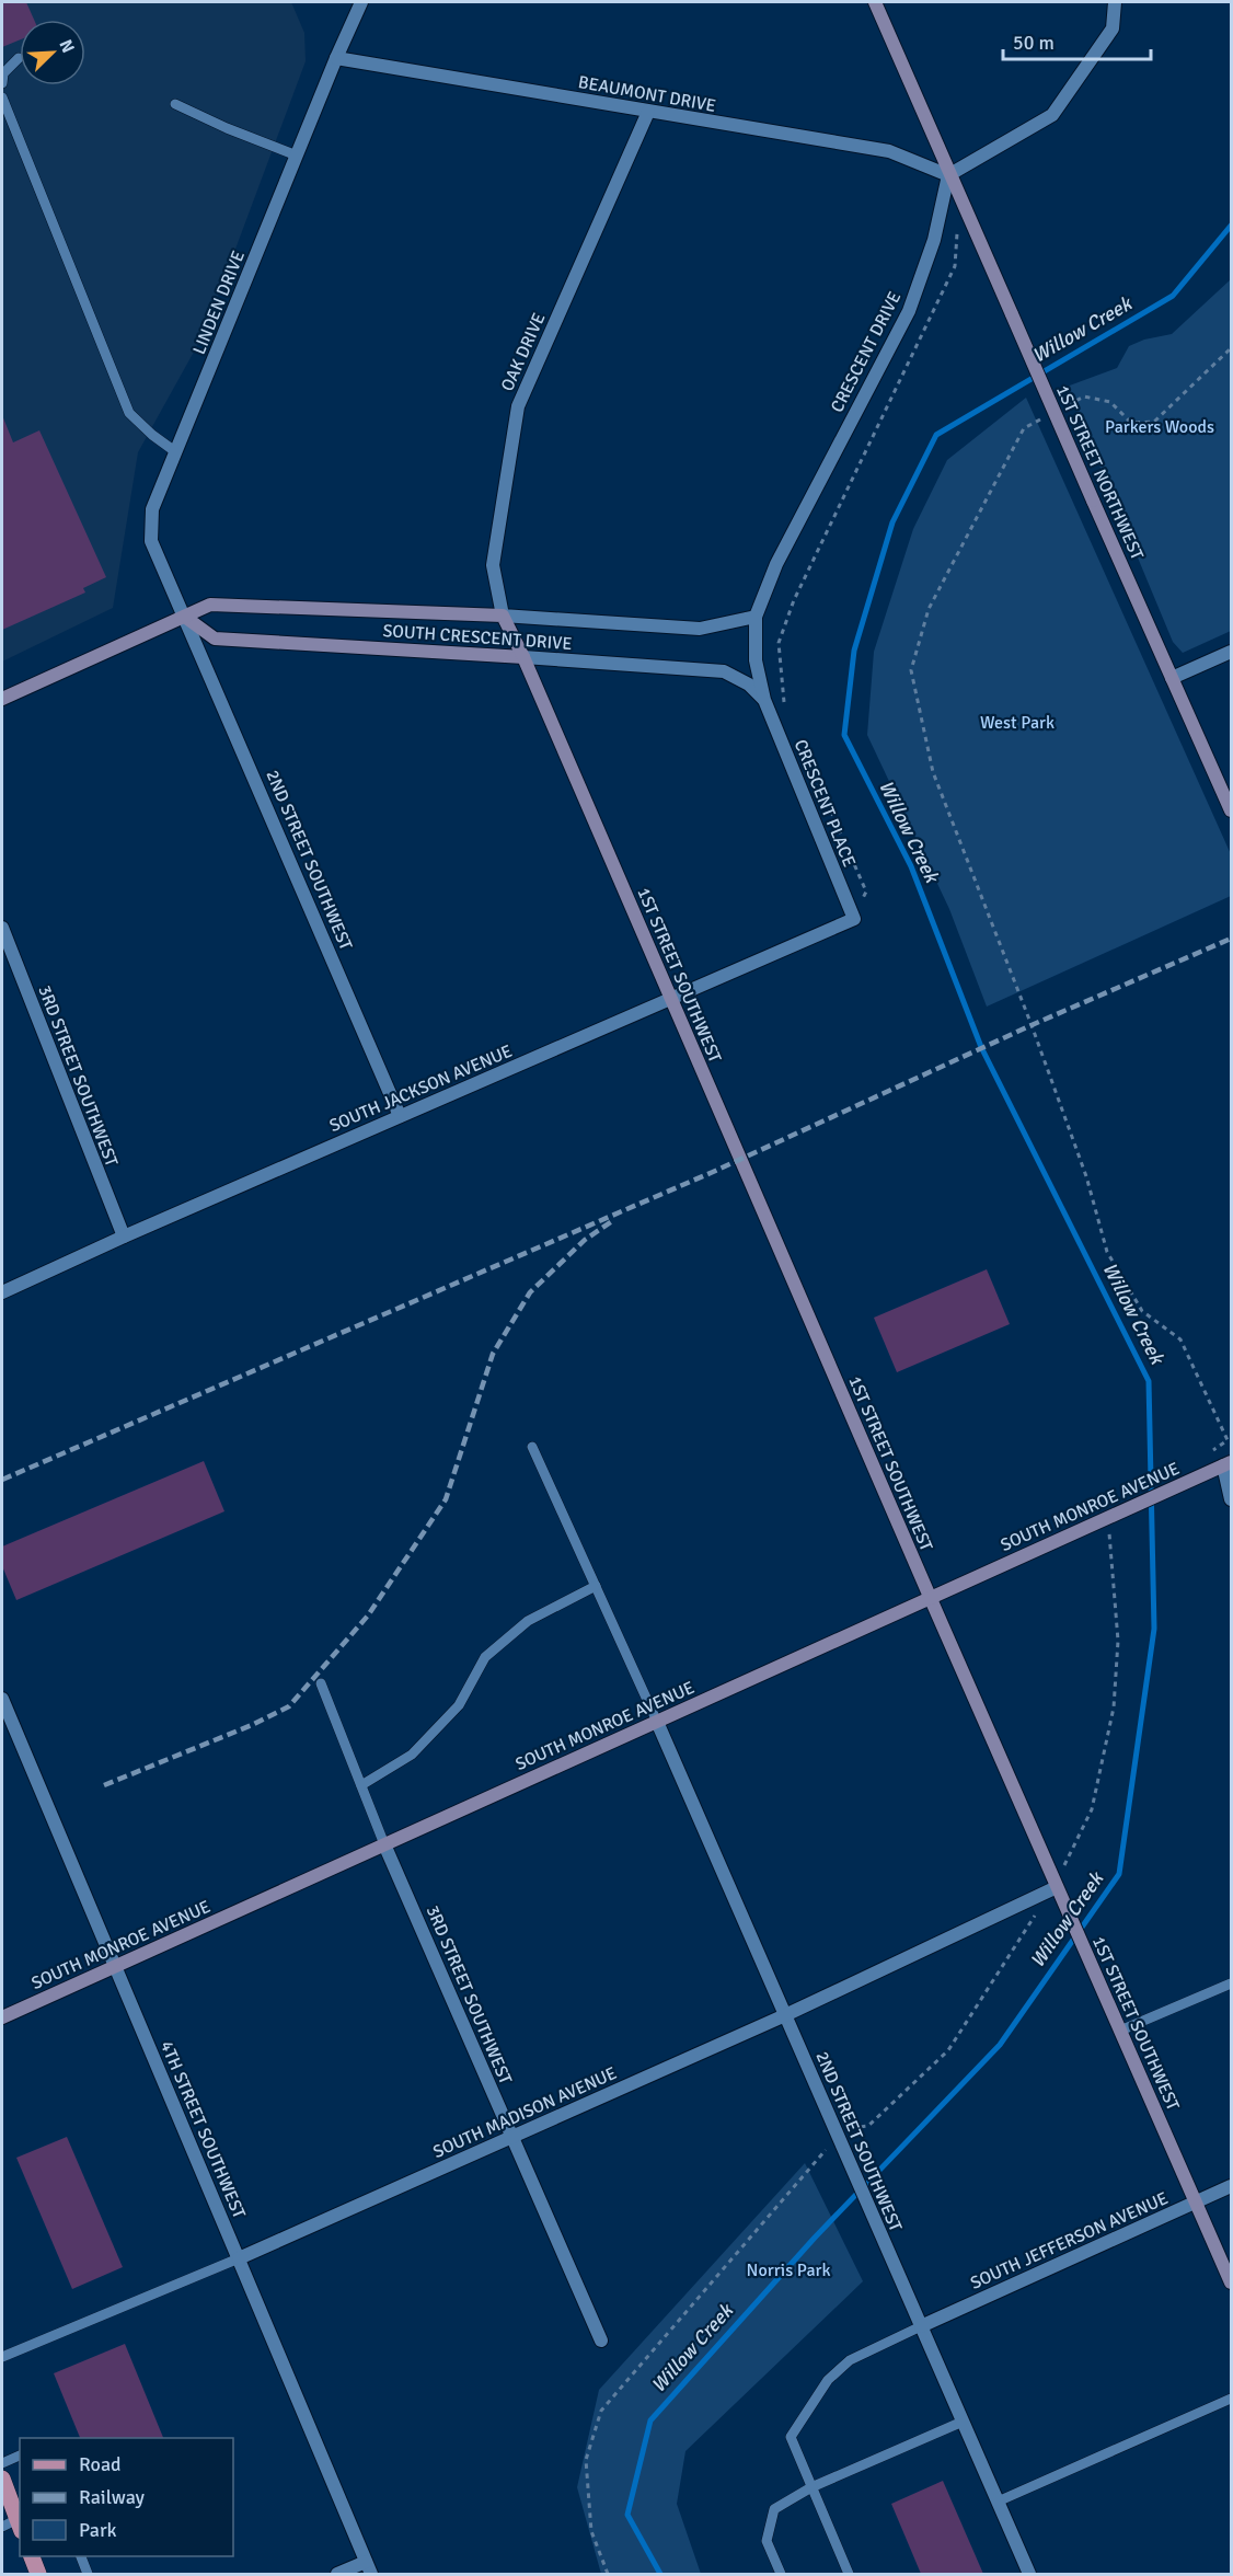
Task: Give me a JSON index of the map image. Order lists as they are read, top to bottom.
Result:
{
  "streets": {
    "main road": [
      "OAK DRIVE",
      "1ST STREET NORTHWEST",
      "SOUTH CRESCENT DRIVE",
      "1ST STREET SOUTHWEST",
      "SOUTH MONROE AVENUE"
    ],
    "street": [
      "BEAUMONT DRIVE",
      "LINDEN DRIVE",
      "CRESCENT DRIVE",
      "CRESCENT PLACE",
      "2ND STREET SOUTHWEST",
      "3RD STREET SOUTHWEST",
      "SOUTH JACKSON AVENUE",
      "SOUTH MADISON AVENUE",
      "4TH STREET SOUTHWEST",
      "SOUTH JEFFERSON AVENUE"
    ]
  },
  "crossings": [
    ["BEAUMONT DRIVE", "LINDEN DRIVE"],
    ["BEAUMONT DRIVE", "OAK DRIVE"],
    ["BEAUMONT DRIVE", "CRESCENT DRIVE"],
    ["BEAUMONT DRIVE", "1ST STREET NORTHWEST"],
    ["LINDEN DRIVE", "SOUTH CRESCENT DRIVE"],
    ["LINDEN DRIVE", "2ND STREET SOUTHWEST"],
    ["OAK DRIVE", "SOUTH CRESCENT DRIVE"],
    ["OAK DRIVE", "1ST STREET SOUTHWEST"],
    ["CRESCENT DRIVE", "1ST STREET NORTHWEST"],
    ["CRESCENT DRIVE", "SOUTH CRESCENT DRIVE"],
    ["CRESCENT DRIVE", "CRESCENT PLACE"],
    ["SOUTH CRESCENT DRIVE", "CRESCENT PLACE"],
    ["SOUTH CRESCENT DRIVE", "2ND STREET SOUTHWEST"],
    ["SOUTH CRESCENT DRIVE", "1ST STREET SOUTHWEST"],
    ["CRESCENT PLACE", "SOUTH JACKSON AVENUE"],
    ["2ND STREET SOUTHWEST", "SOUTH JACKSON AVENUE"],
    ["2ND STREET SOUTHWEST", "SOUTH MONROE AVENUE"],
    ["2ND STREET SOUTHWEST", "SOUTH MADISON AVENUE"],
    ["2ND STREET SOUTHWEST", "SOUTH JEFFERSON AVENUE"],
    ["1ST STREET SOUTHWEST", "SOUTH JACKSON AVENUE"],
    ["1ST STREET SOUTHWEST", "SOUTH MONROE AVENUE"],
    ["1ST STREET SOUTHWEST", "SOUTH MADISON AVENUE"],
    ["1ST STREET SOUTHWEST", "SOUTH JEFFERSON AVENUE"],
    ["3RD STREET SOUTHWEST", "SOUTH JACKSON AVENUE"],
    ["3RD STREET SOUTHWEST", "SOUTH MONROE AVENUE"],
    ["3RD STREET SOUTHWEST", "SOUTH MADISON AVENUE"],
    ["SOUTH MONROE AVENUE", "4TH STREET SOUTHWEST"],
    ["SOUTH MADISON AVENUE", "4TH STREET SOUTHWEST"]
  ],
  "water": ["Willow Creek"],
  "parks": ["Parkers Woods", "West Park", "Norris Park"],
  "legend": ["Road", "Railway", "Park"],
  "scale_bar": "50 m",
  "north": "top right"
}
